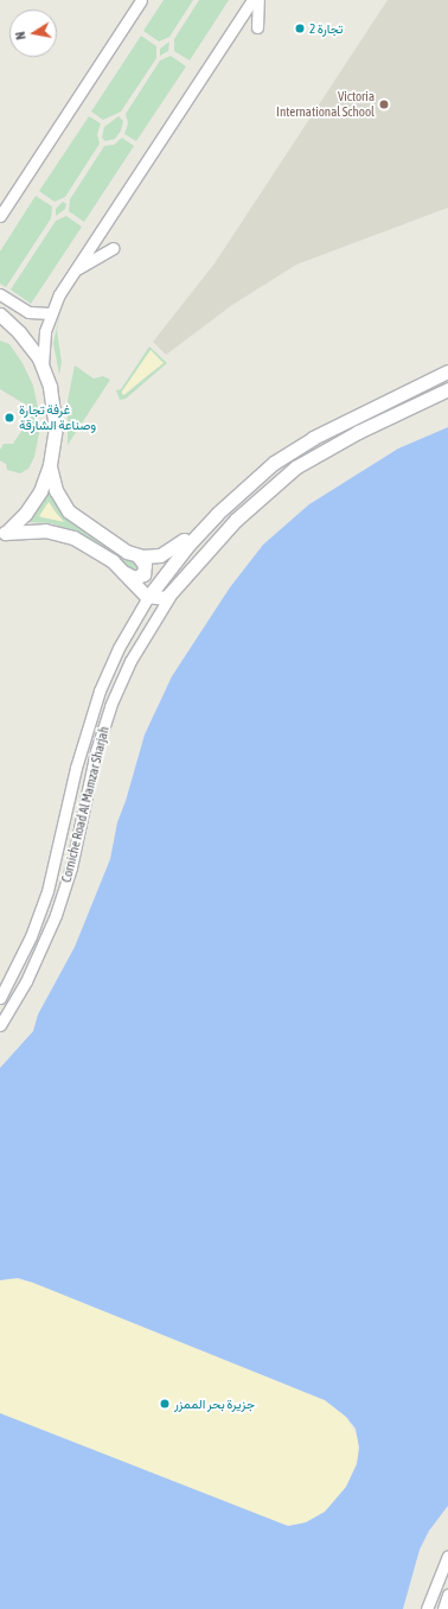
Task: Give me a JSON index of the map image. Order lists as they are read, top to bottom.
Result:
{
  "streets": {
    "main road": ["Corniche Road Al Mamzar Sharjah"]
  },
  "places": [
    "تجارة 2",
    "Victoria International School",
    "غرفة تجارة وصناعة الشارقة",
    "جزيرة بحر الممزر"
  ],
  "north": "left"
}
